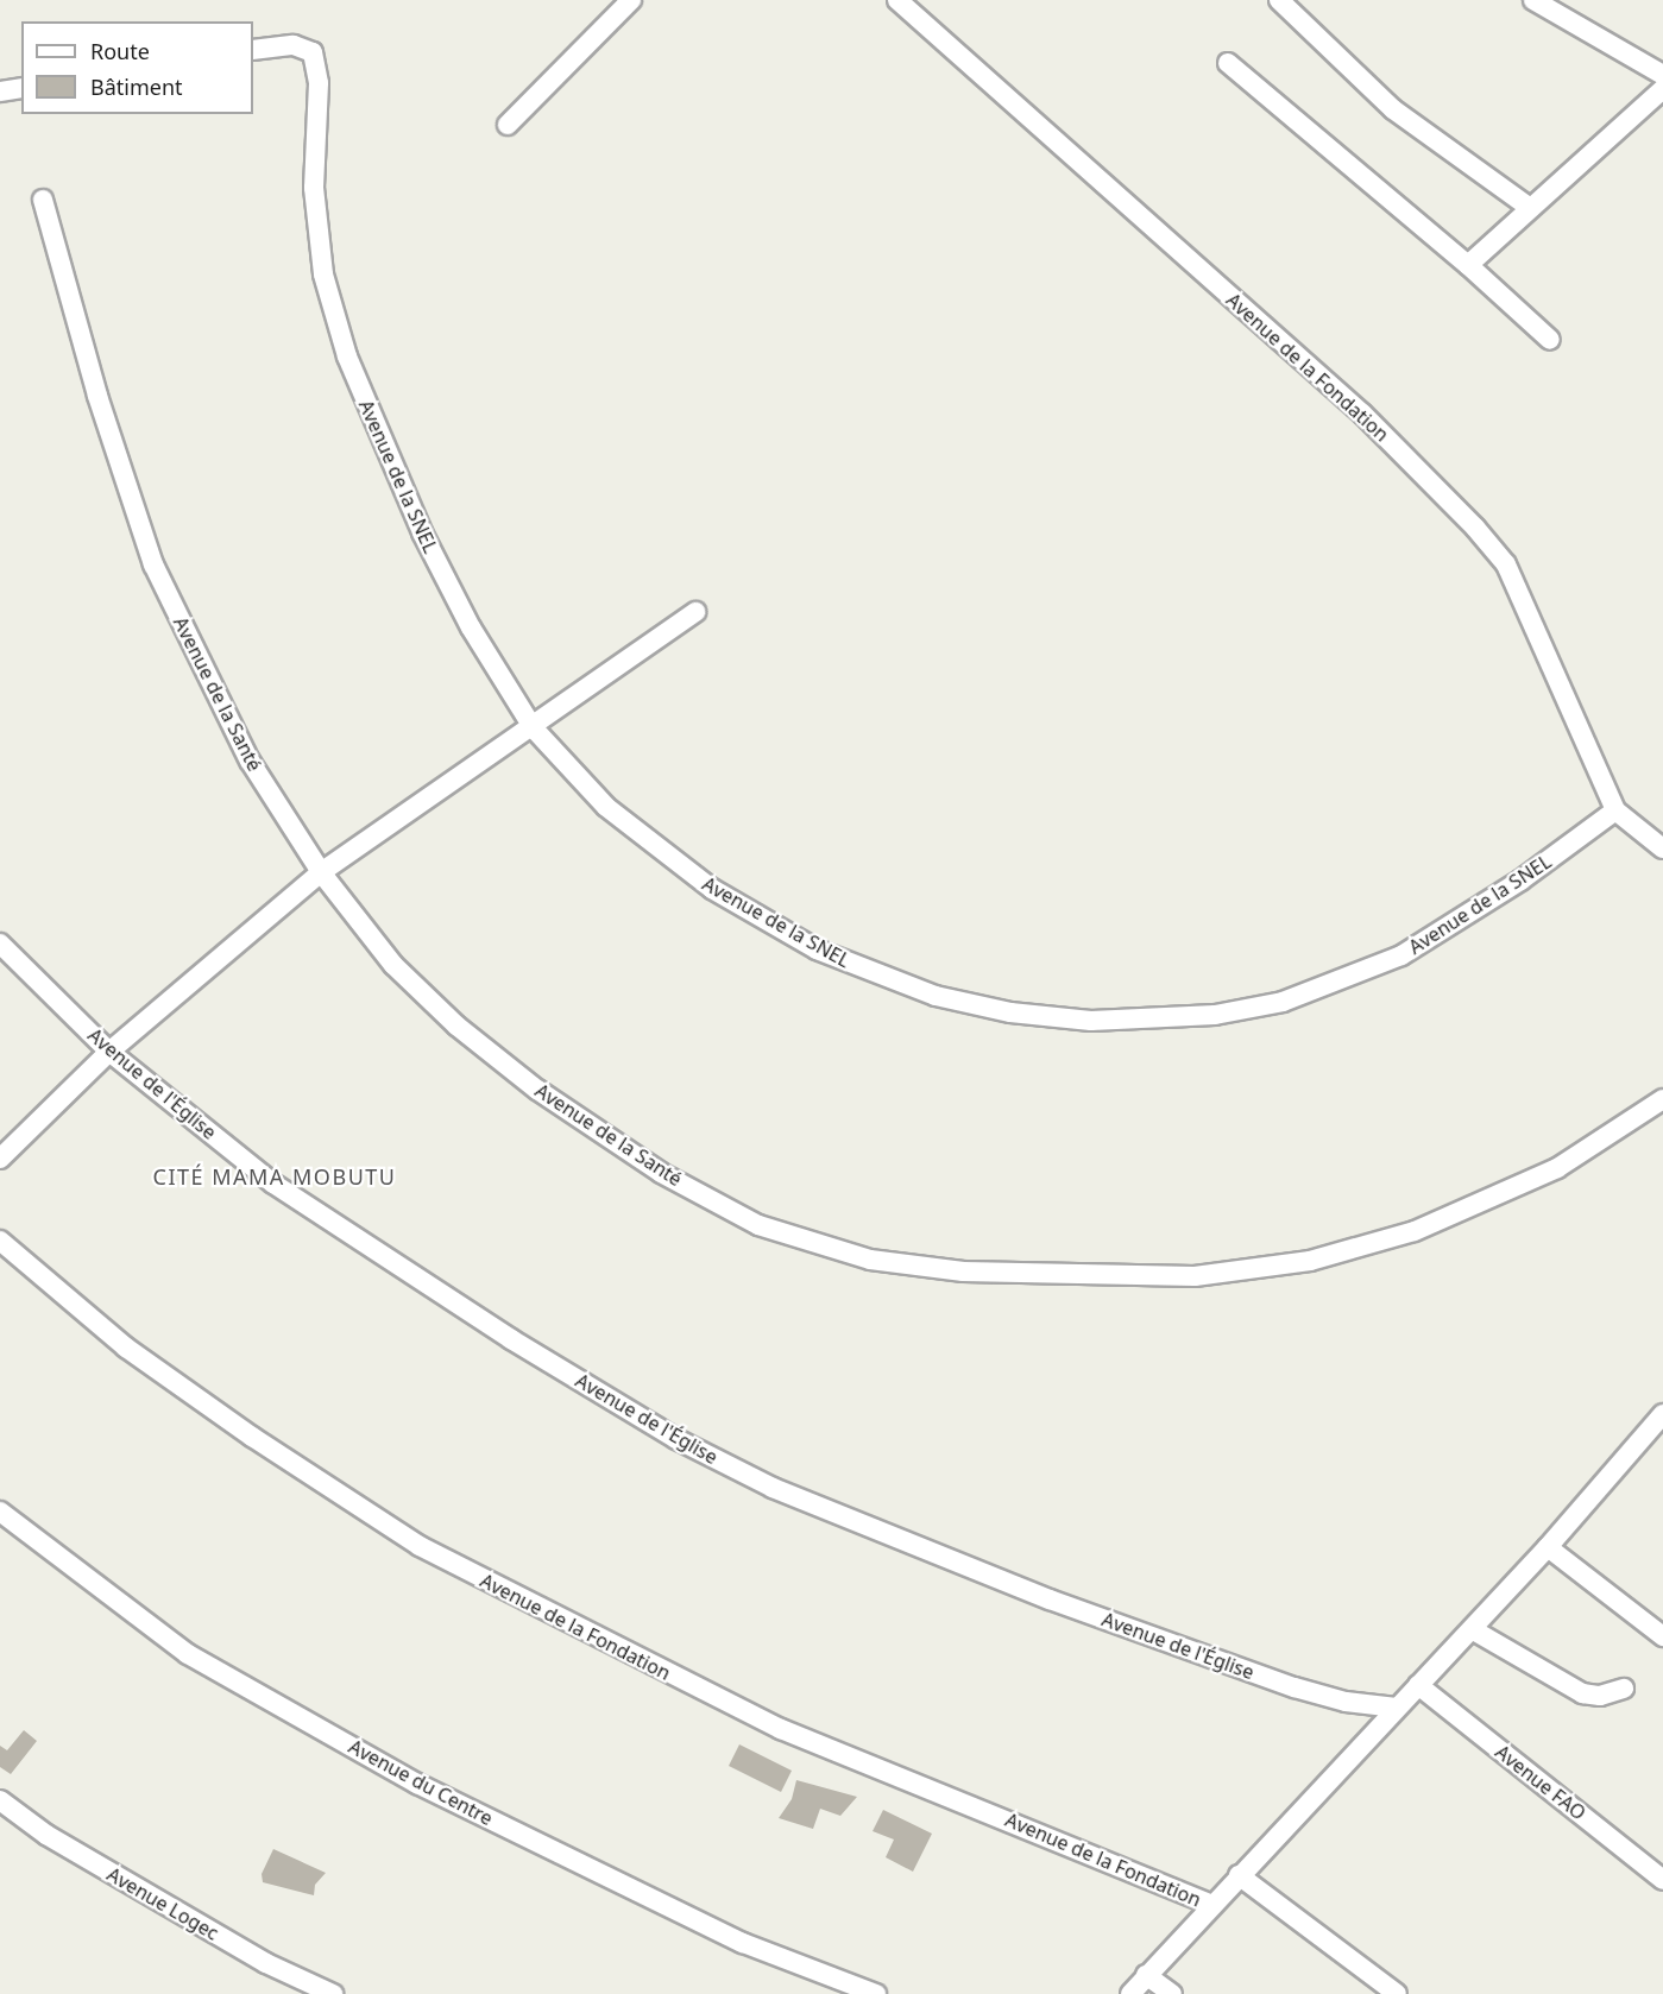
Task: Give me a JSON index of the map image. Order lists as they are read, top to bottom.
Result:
{
  "streets": {
    "street": [
      "Avenue de la Fondation",
      "Avenue de la SNEL",
      "Avenue de la Santé",
      "Avenue de l'Église",
      "Avenue du Centre",
      "Avenue FAO",
      "Avenue Logec"
    ]
  },
  "crossings": [
    ["Avenue de la Fondation", "Avenue de la SNEL"]
  ],
  "districts": ["CITÉ MAMA MOBUTU"],
  "legend": ["Route", "Bâtiment"]
}
